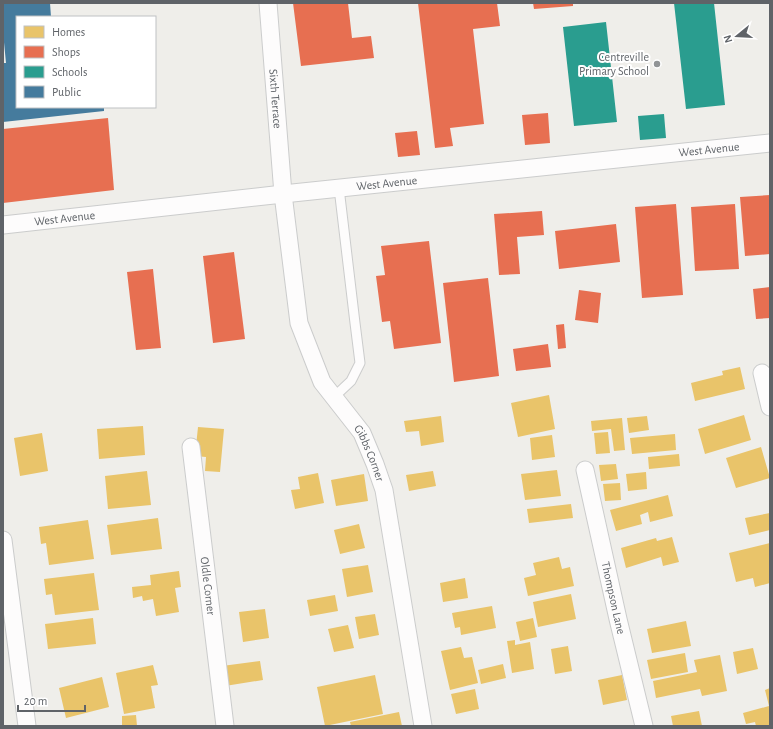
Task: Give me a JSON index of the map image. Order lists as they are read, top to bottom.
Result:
{
  "streets": {
    "street": [
      "Sixth Terrace",
      "West Avenue",
      "Gibbs Corner",
      "Oldle Corner",
      "Thompson Lane"
    ]
  },
  "crossings": [
    ["Sixth Terrace", "West Avenue"],
    ["Sixth Terrace", "Gibbs Corner"],
    ["West Avenue", "Gibbs Corner"]
  ],
  "places": ["Centreville Primary School"],
  "legend": [
    "Homes",
    "Shops",
    "Schools",
    "Public"
  ],
  "scale_bar": "20 m",
  "north": "left"
}
